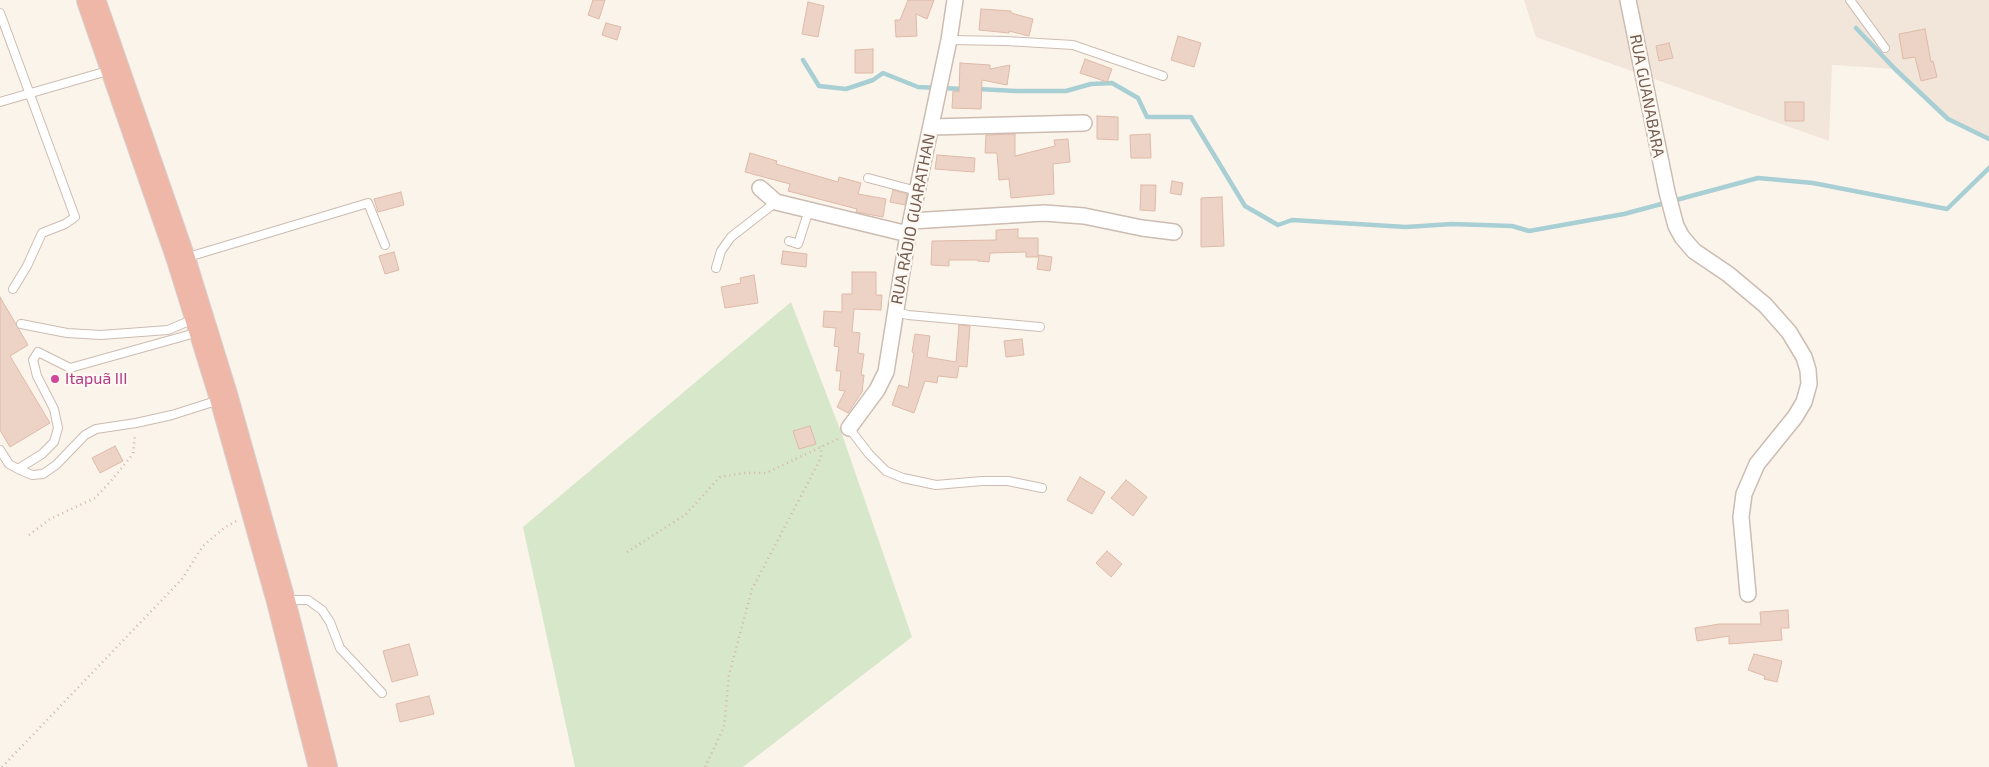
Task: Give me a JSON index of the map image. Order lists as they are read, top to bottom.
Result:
{
  "streets": {
    "street": ["RUA GUANABARA", "RUA RÁDIO GUARATHAN"]
  },
  "places": ["Itapuã III"]
}
